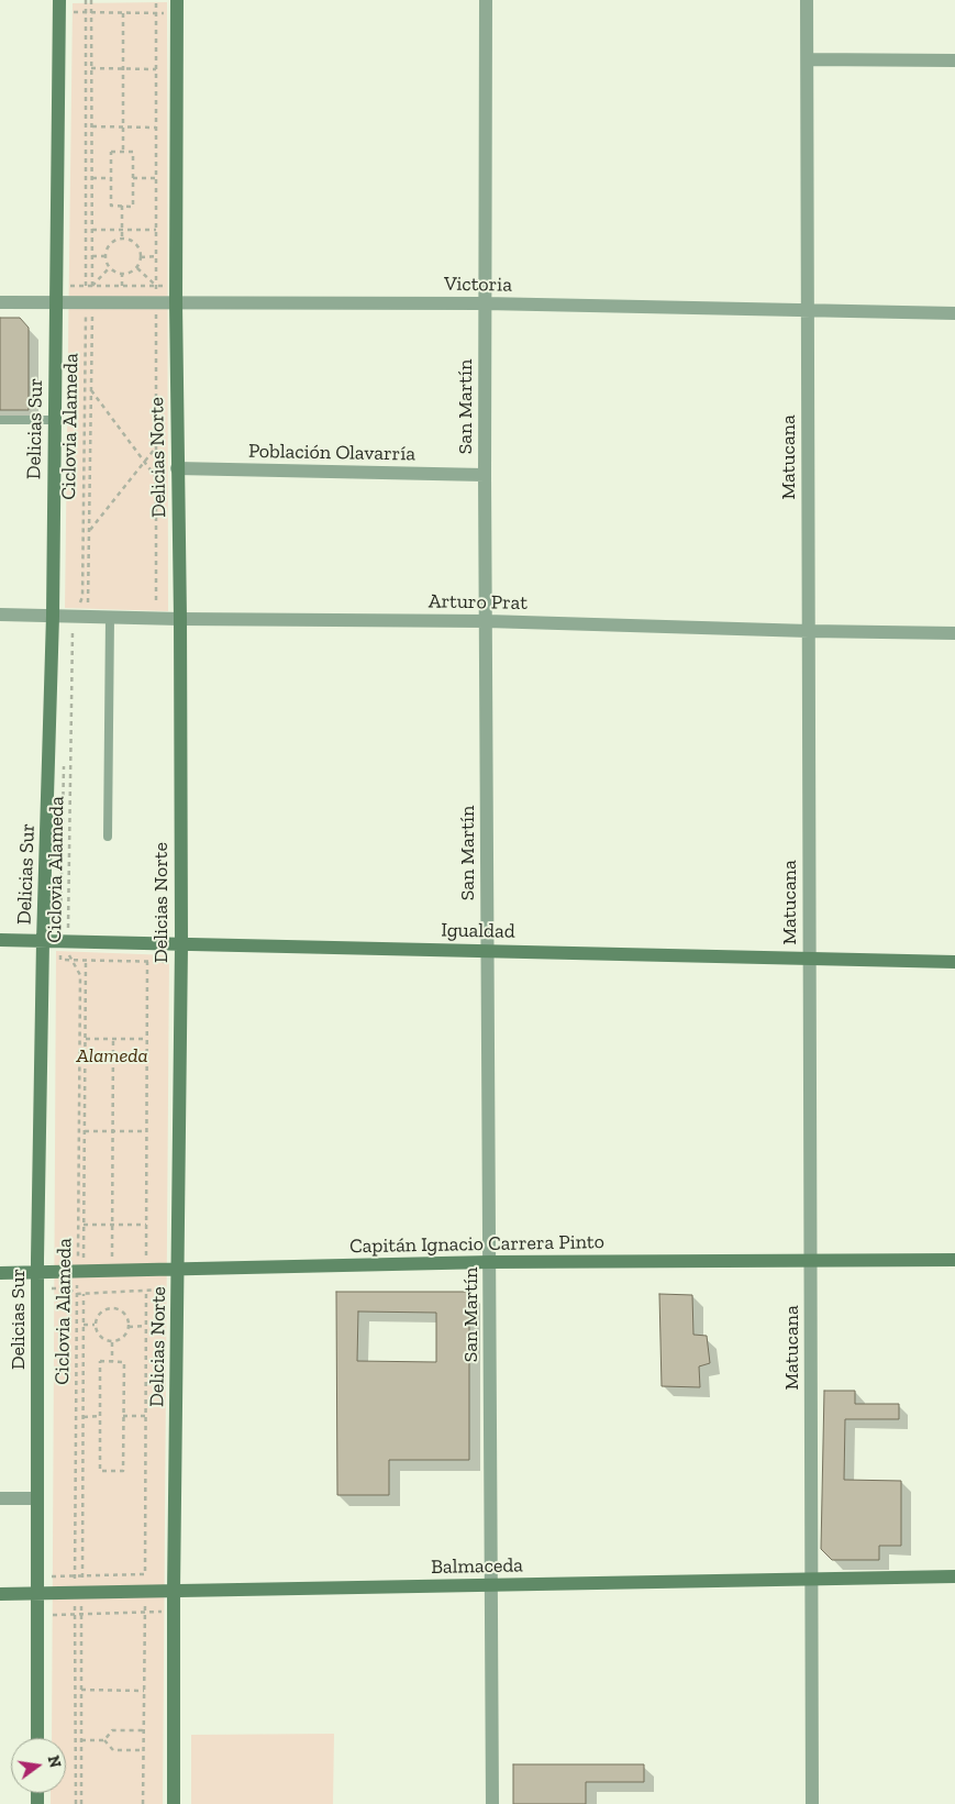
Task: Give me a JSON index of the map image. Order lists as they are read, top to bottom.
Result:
{
  "streets": {
    "street": [
      "Victoria",
      "San Martín",
      "Delicias Sur",
      "Población Olavarría",
      "Delicias Norte",
      "Matucana",
      "Arturo Prat",
      "Igualdad",
      "Capitán Ignacio Carrera Pinto",
      "Balmaceda"
    ],
    "path": ["Ciclovia Alameda"]
  },
  "crossings": [
    ["Victoria", "San Martín"],
    ["Victoria", "Ciclovia Alameda"],
    ["Victoria", "Delicias Sur"],
    ["Victoria", "Delicias Norte"],
    ["Victoria", "Matucana"],
    ["San Martín", "Población Olavarría"],
    ["San Martín", "Arturo Prat"],
    ["San Martín", "Igualdad"],
    ["San Martín", "Capitán Ignacio Carrera Pinto"],
    ["San Martín", "Balmaceda"],
    ["Ciclovia Alameda", "Arturo Prat"],
    ["Ciclovia Alameda", "Igualdad"],
    ["Ciclovia Alameda", "Capitán Ignacio Carrera Pinto"],
    ["Ciclovia Alameda", "Balmaceda"],
    ["Delicias Sur", "Arturo Prat"],
    ["Delicias Sur", "Igualdad"],
    ["Delicias Sur", "Capitán Ignacio Carrera Pinto"],
    ["Delicias Sur", "Balmaceda"],
    ["Población Olavarría", "Delicias Norte"],
    ["Delicias Norte", "Arturo Prat"],
    ["Delicias Norte", "Igualdad"],
    ["Delicias Norte", "Capitán Ignacio Carrera Pinto"],
    ["Delicias Norte", "Balmaceda"],
    ["Matucana", "Arturo Prat"],
    ["Matucana", "Igualdad"],
    ["Matucana", "Capitán Ignacio Carrera Pinto"],
    ["Matucana", "Balmaceda"]
  ],
  "parks": ["Alameda"],
  "north": "right"
}
